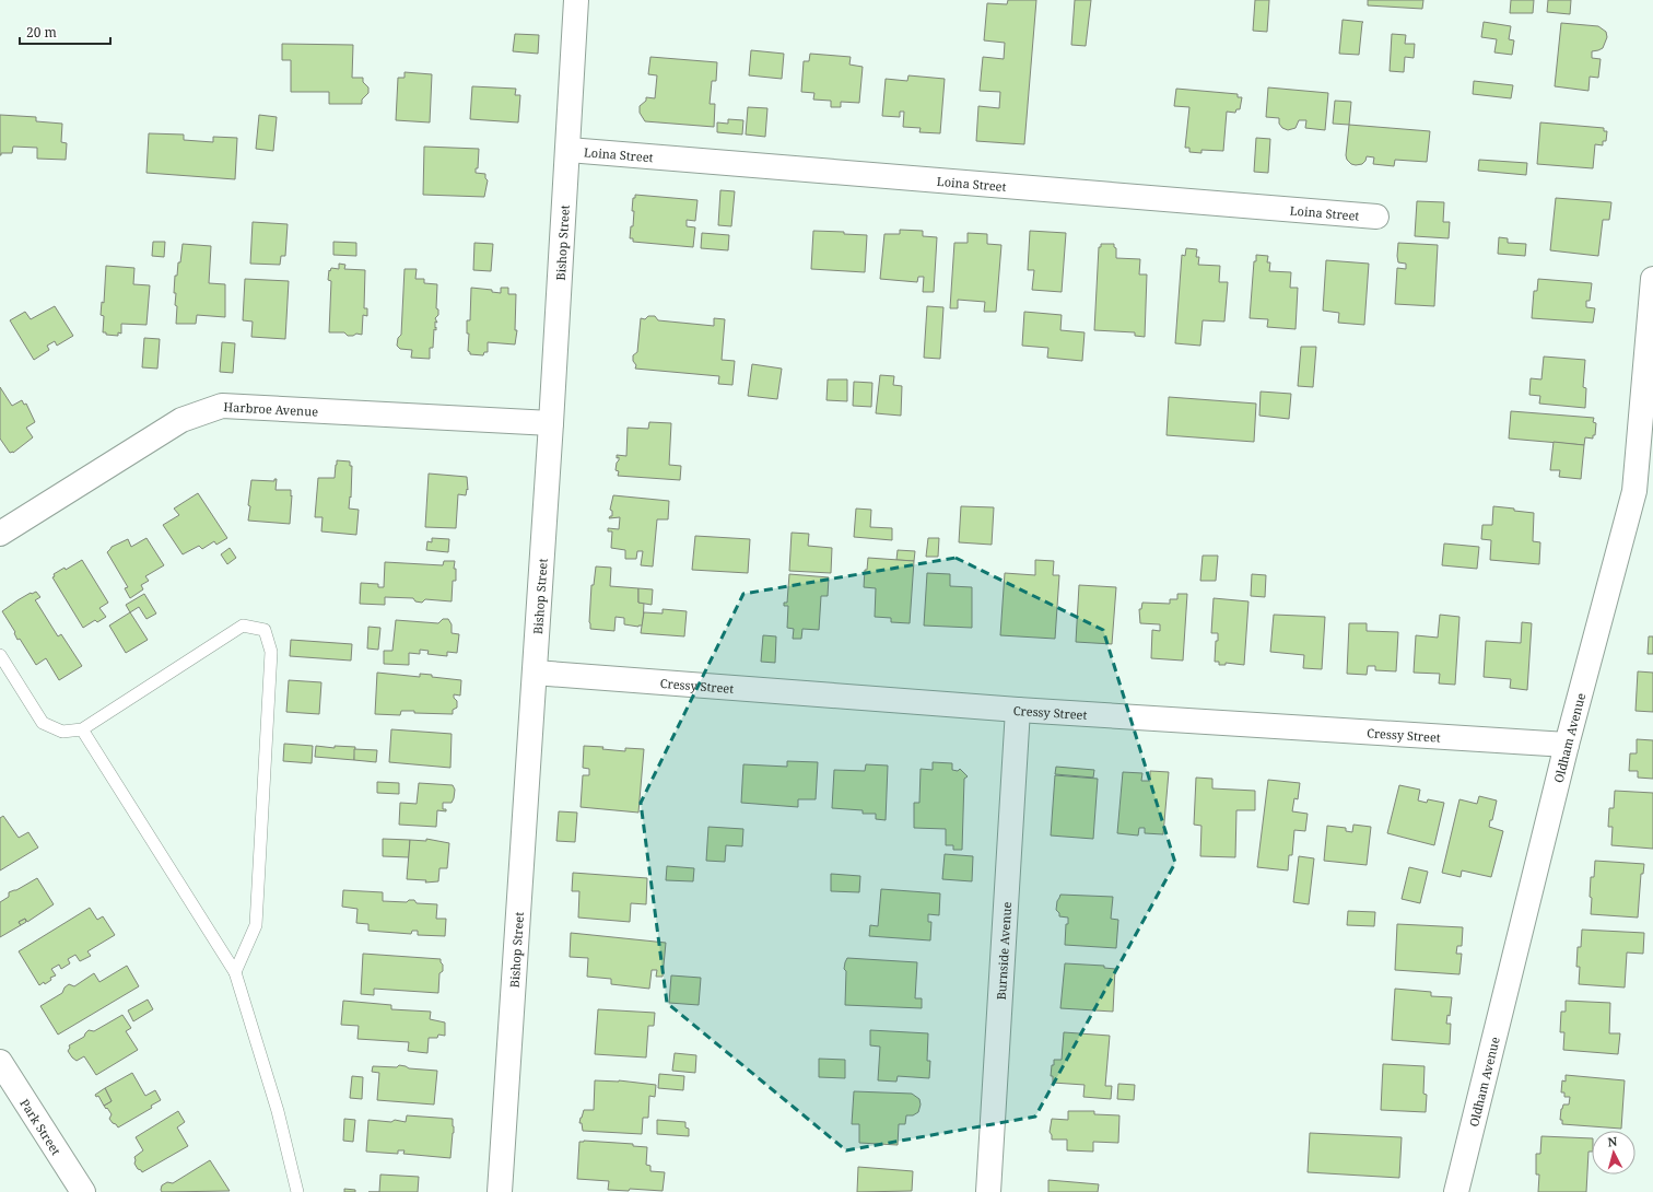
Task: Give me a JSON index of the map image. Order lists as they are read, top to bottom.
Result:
{
  "streets": {
    "street": [
      "Loina Street",
      "Bishop Street",
      "Harbroe Avenue",
      "Cressy Street",
      "Oldham Avenue",
      "Burnside Avenue",
      "Park Street"
    ]
  },
  "crossings": [
    ["Loina Street", "Bishop Street"],
    ["Bishop Street", "Harbroe Avenue"],
    ["Bishop Street", "Cressy Street"],
    ["Cressy Street", "Oldham Avenue"],
    ["Cressy Street", "Burnside Avenue"]
  ],
  "scale_bar": "20 m",
  "north": "top"
}
